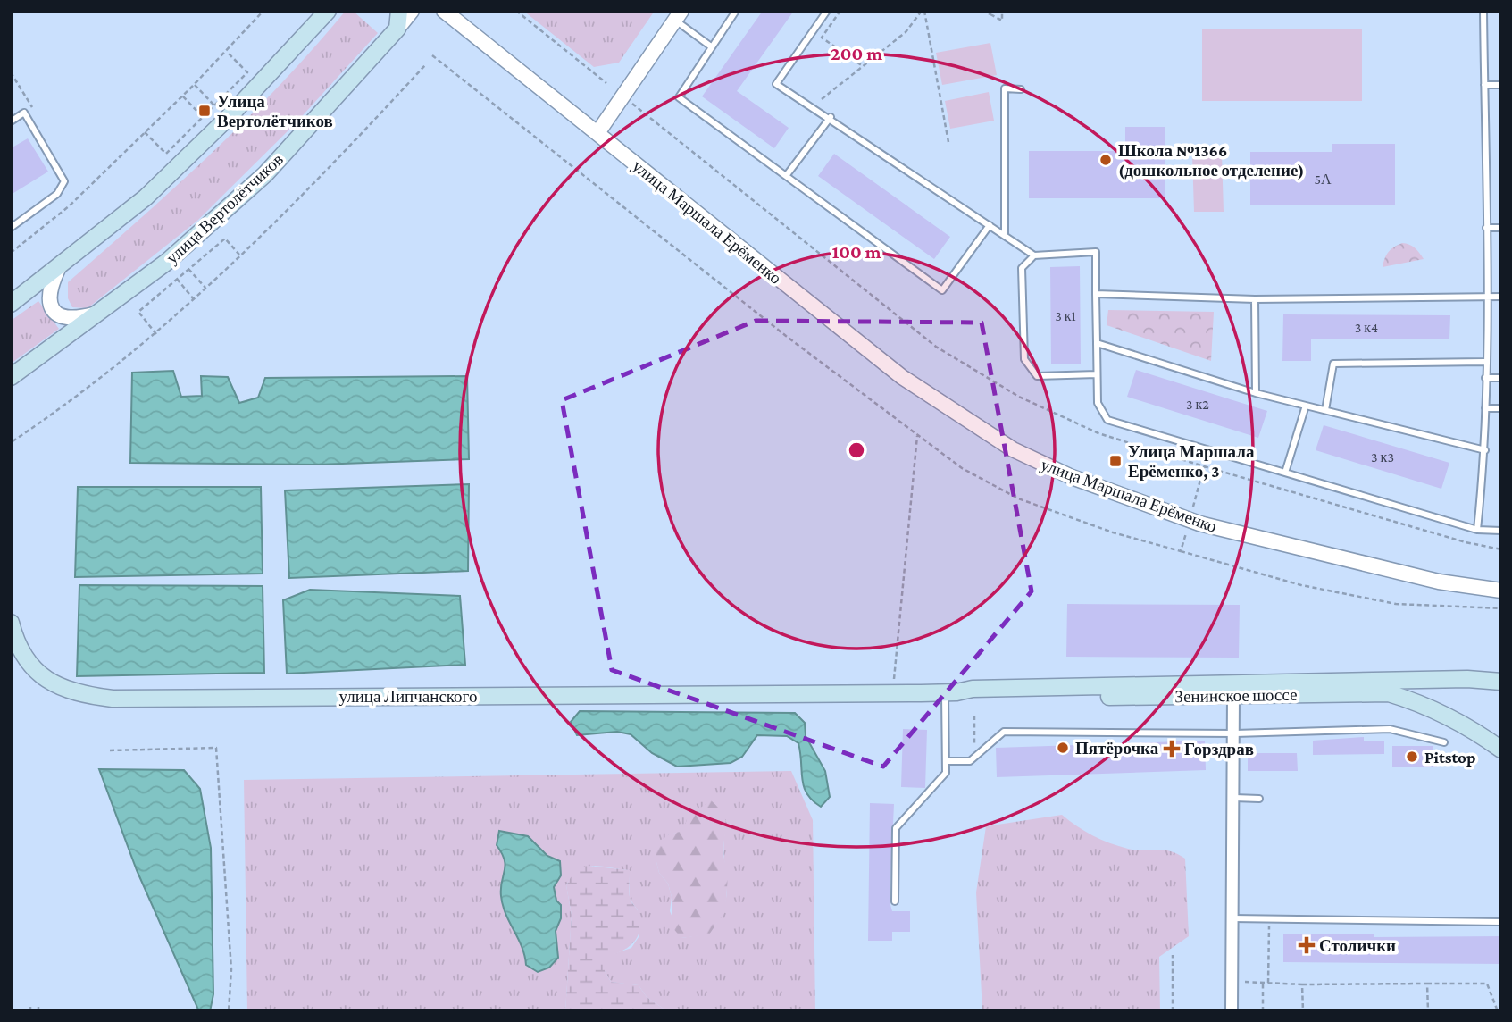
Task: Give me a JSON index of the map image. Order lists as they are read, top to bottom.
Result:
{
  "streets": {
    "main road": ["улица Вертолётчиков", "Зенинское шоссе", "улица Липчанского"],
    "street": ["улица Маршала Ерёменко"]
  },
  "crossings": [
    ["Зенинское шоссе", "улица Липчанского"]
  ],
  "places": {
    "transit": ["Улица Вертолётчиков", "Улица Маршала Ерёменко, 3"],
    "other": ["Школа №1366 (дошкольное отделение)", "Пятёрочка", "Pitstop"],
    "health": ["Горздрав", "Столички"]
  },
  "house_numbers": [
    "5А",
    "3 к1",
    "3 к4",
    "3 к2",
    "3 к3"
  ],
  "rings": ["200 m", "100 m"]
}
